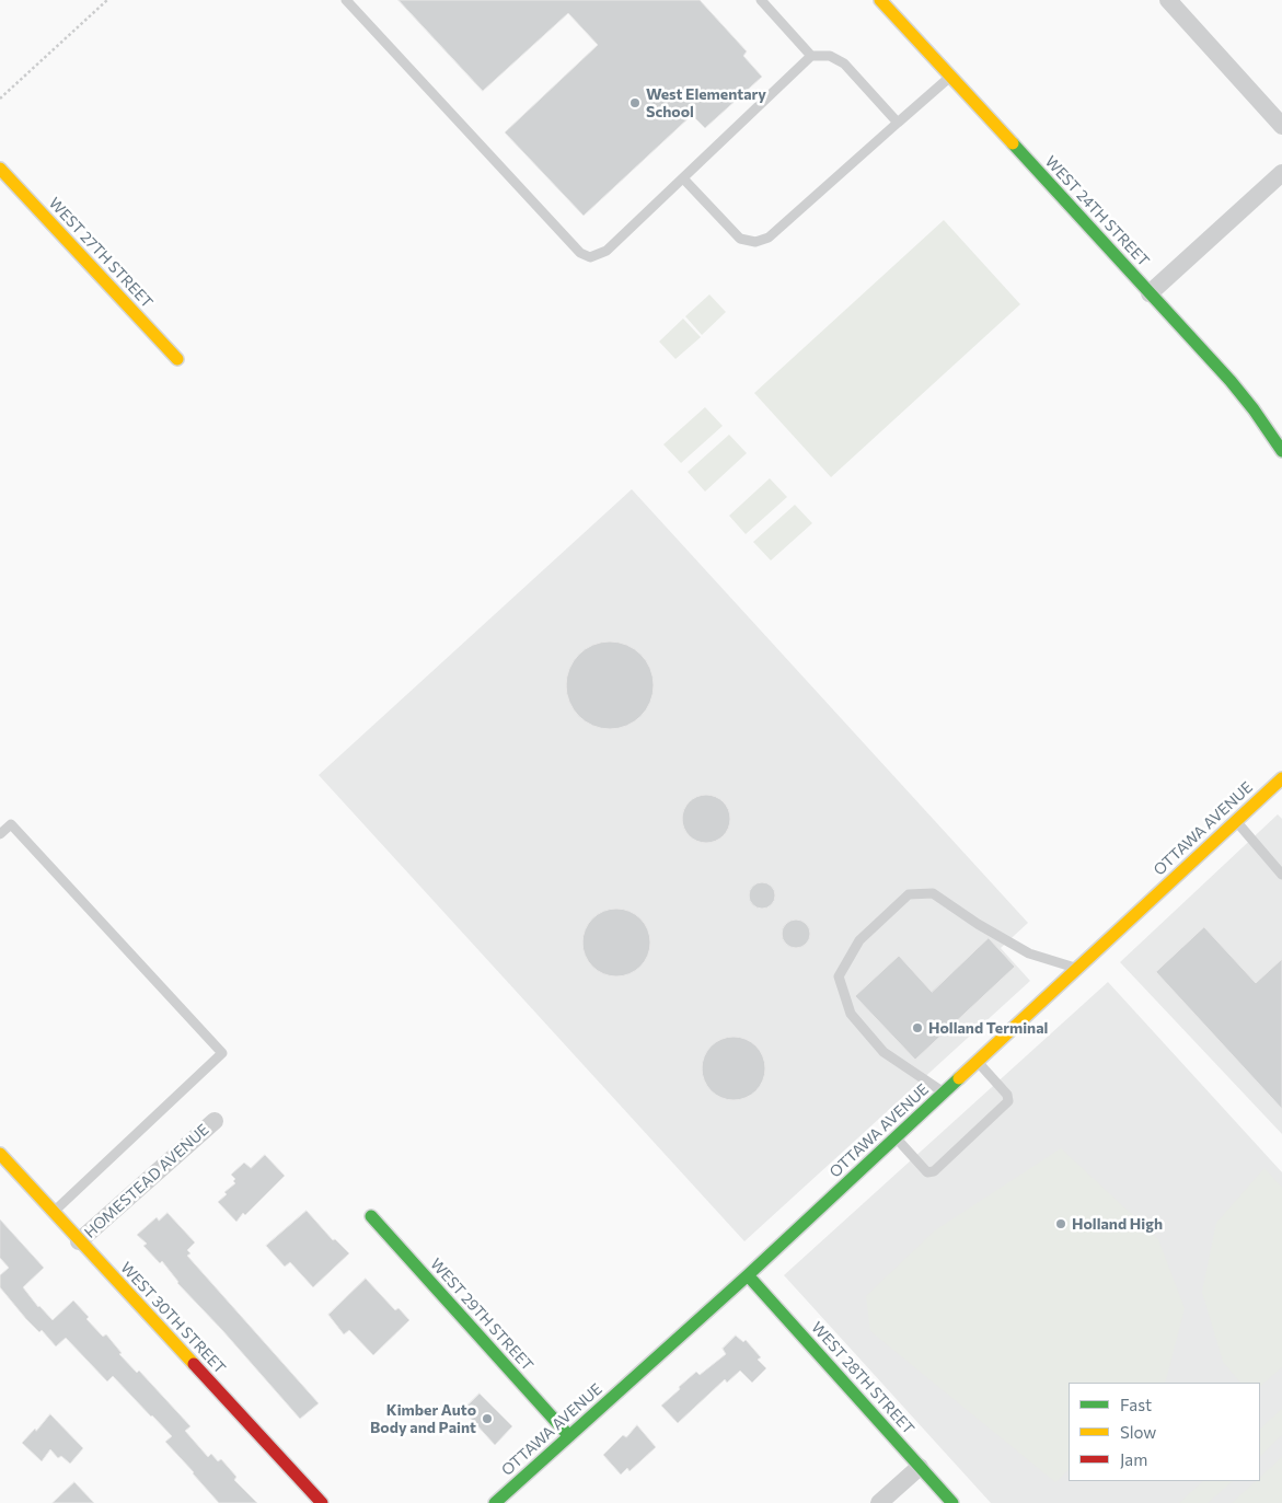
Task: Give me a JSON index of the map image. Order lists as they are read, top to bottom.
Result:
{
  "streets": {
    "street": [
      "WEST 24TH STREET",
      "WEST 27TH STREET",
      "OTTAWA AVENUE",
      "HOMESTEAD AVENUE",
      "WEST 29TH STREET",
      "WEST 30TH STREET",
      "WEST 28TH STREET"
    ]
  },
  "crossings": [
    ["OTTAWA AVENUE", "WEST 29TH STREET"],
    ["OTTAWA AVENUE", "WEST 28TH STREET"],
    ["HOMESTEAD AVENUE", "WEST 30TH STREET"]
  ],
  "places": [
    "West Elementary School",
    "Holland Terminal",
    "Holland High",
    "Kimber Auto Body and Paint"
  ],
  "legend": ["Fast", "Slow", "Jam"]
}
